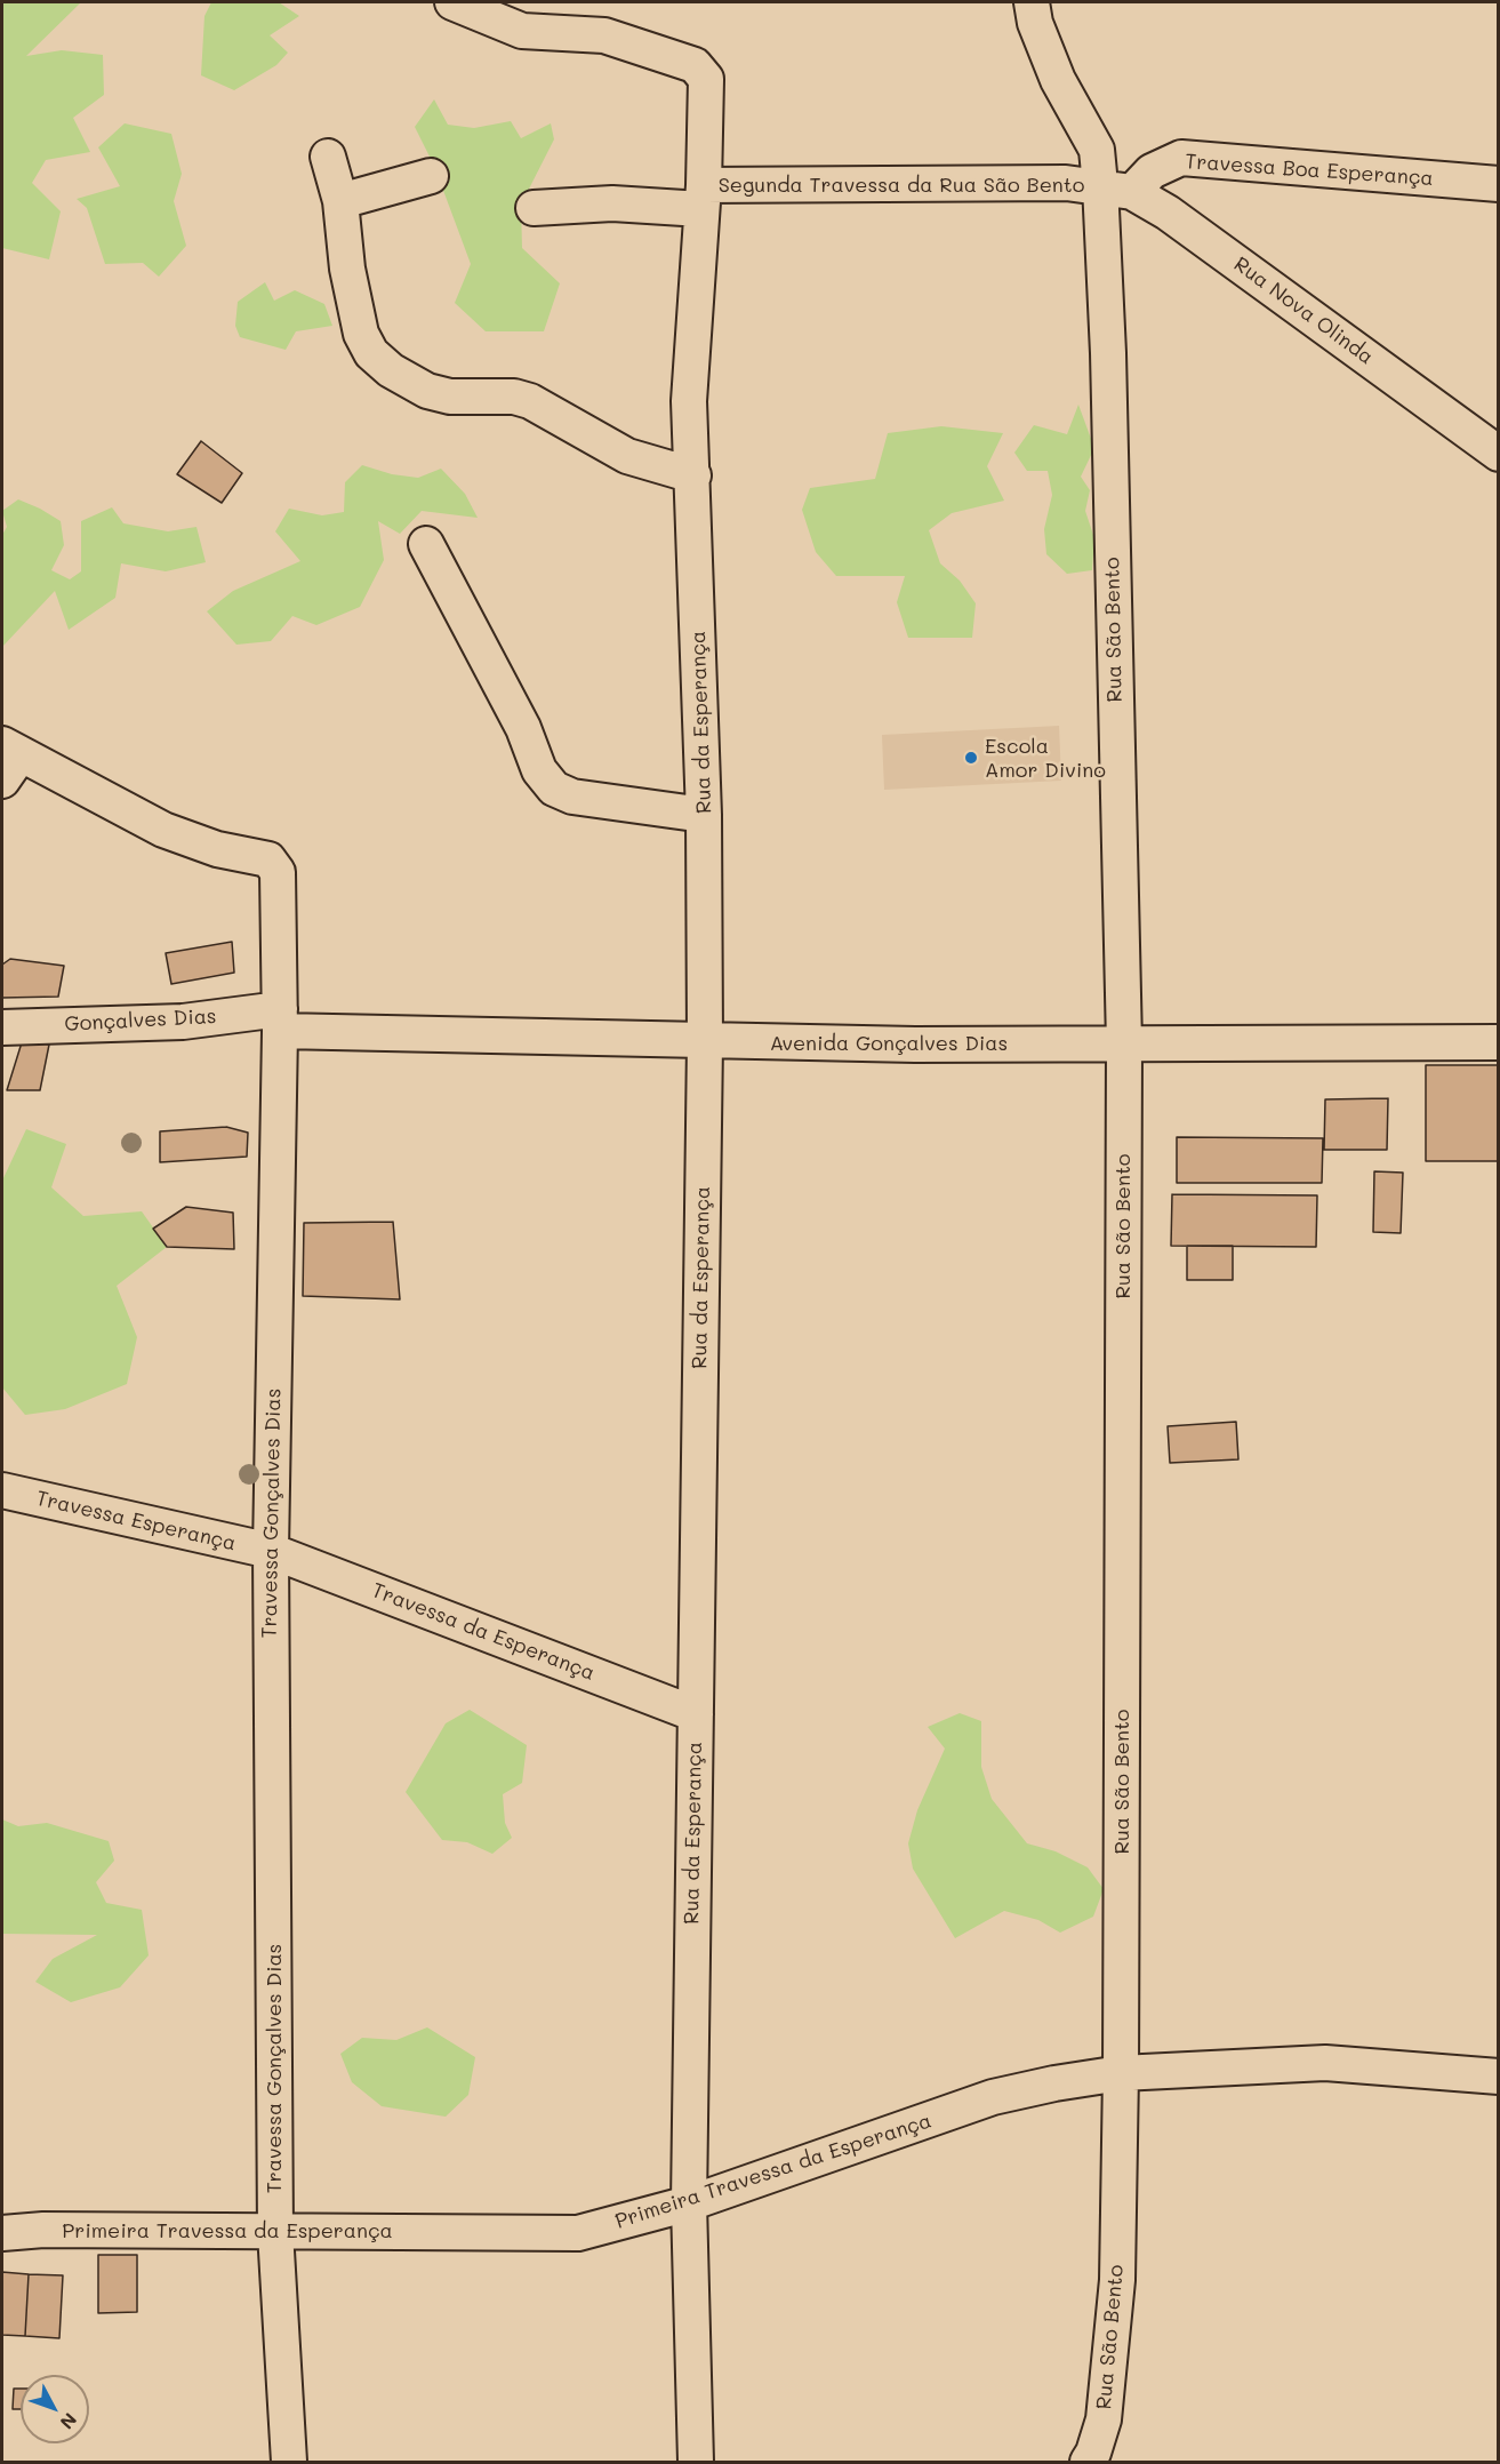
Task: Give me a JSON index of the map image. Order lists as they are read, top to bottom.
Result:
{
  "streets": {
    "street": [
      "Travessa Boa Esperança",
      "Segunda Travessa da Rua São Bento",
      "Rua Nova Olinda",
      "Rua São Bento",
      "Rua da Esperança",
      "Gonçalves Dias",
      "Avenida Gonçalves Dias",
      "Travessa Gonçalves Dias",
      "Travessa Esperança",
      "Travessa da Esperança",
      "Primeira Travessa da Esperança"
    ]
  },
  "crossings": [
    ["Travessa Boa Esperança", "Segunda Travessa da Rua São Bento"],
    ["Travessa Boa Esperança", "Rua Nova Olinda"],
    ["Travessa Boa Esperança", "Rua São Bento"],
    ["Segunda Travessa da Rua São Bento", "Rua Nova Olinda"],
    ["Segunda Travessa da Rua São Bento", "Rua São Bento"],
    ["Segunda Travessa da Rua São Bento", "Rua da Esperança"],
    ["Rua Nova Olinda", "Rua São Bento"],
    ["Rua São Bento", "Avenida Gonçalves Dias"],
    ["Rua São Bento", "Primeira Travessa da Esperança"],
    ["Rua da Esperança", "Avenida Gonçalves Dias"],
    ["Rua da Esperança", "Travessa da Esperança"],
    ["Rua da Esperança", "Primeira Travessa da Esperança"],
    ["Gonçalves Dias", "Avenida Gonçalves Dias"],
    ["Gonçalves Dias", "Travessa Gonçalves Dias"],
    ["Avenida Gonçalves Dias", "Travessa Gonçalves Dias"],
    ["Travessa Gonçalves Dias", "Travessa Esperança"],
    ["Travessa Gonçalves Dias", "Travessa da Esperança"],
    ["Travessa Gonçalves Dias", "Primeira Travessa da Esperança"],
    ["Travessa Esperança", "Travessa da Esperança"]
  ],
  "places": ["Escola Amor Divino"],
  "north": "bottom right"
}
